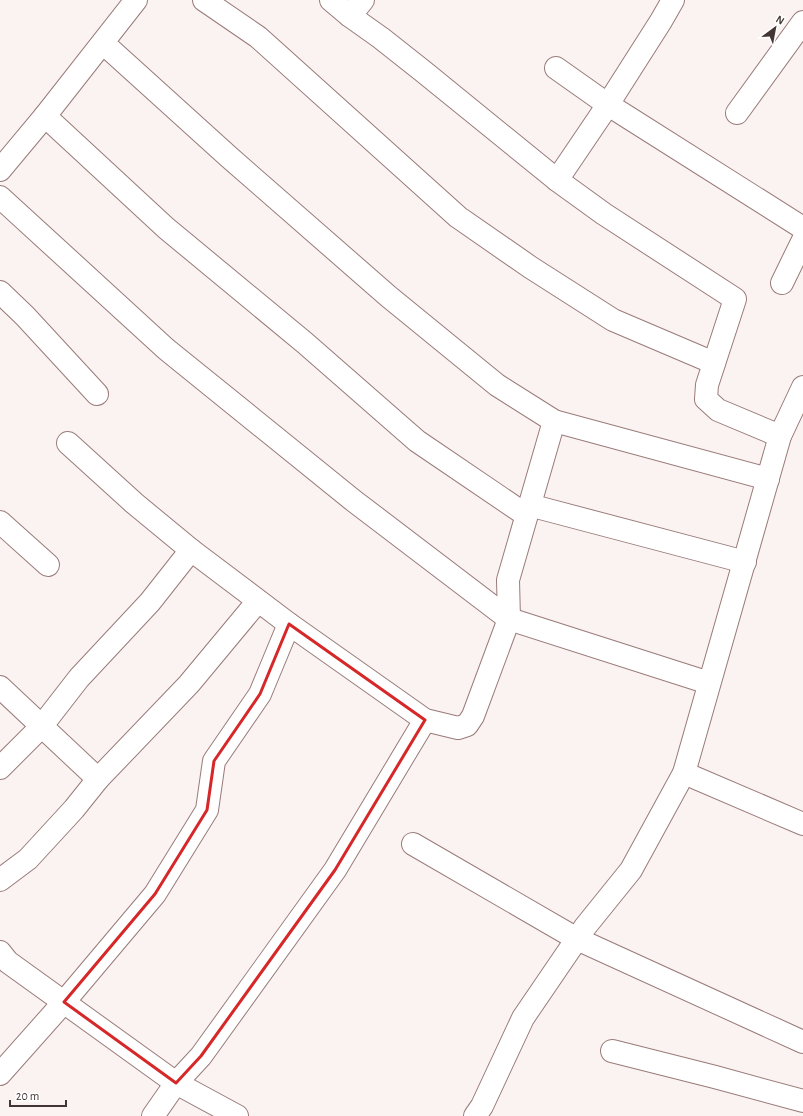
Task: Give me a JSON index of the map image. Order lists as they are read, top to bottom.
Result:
{
  "scale_bar": "20 m",
  "north": "top right"
}
